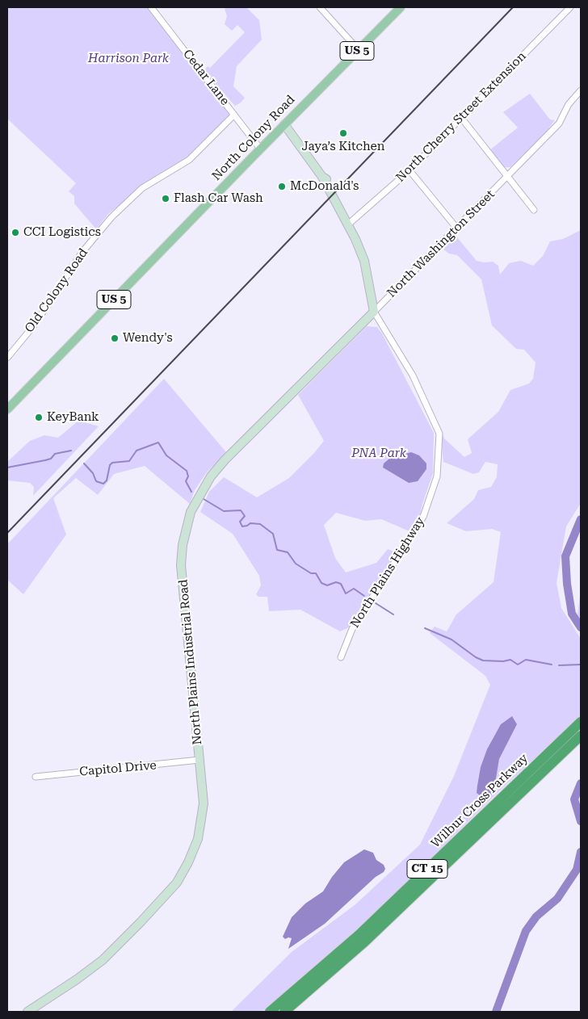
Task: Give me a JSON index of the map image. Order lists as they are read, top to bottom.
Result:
{
  "streets": {
    "highway": ["Wilbur Cross Parkway", "CT 15"],
    "main road": ["US 5", "North Colony Road"],
    "street": [
      "Cedar Lane",
      "North Cherry Street Extension",
      "North Washington Street",
      "Old Colony Road",
      "North Plains Highway",
      "North Plains Industrial Road",
      "Capitol Drive"
    ]
  },
  "crossings": [
    ["Cedar Lane", "North Colony Road"],
    ["Cedar Lane", "Old Colony Road"],
    ["North Cherry Street Extension", "North Plains Highway"],
    ["North Colony Road", "North Plains Highway"],
    ["North Washington Street", "North Plains Highway"],
    ["North Washington Street", "North Plains Industrial Road"],
    ["North Plains Highway", "North Plains Industrial Road"],
    ["North Plains Industrial Road", "Capitol Drive"]
  ],
  "parks": ["Harrison Park", "PNA Park"],
  "places": [
    "Jaya’s Kitchen",
    "McDonald's",
    "Flash Car Wash",
    "CCI Logistics",
    "Wendy's",
    "KeyBank"
  ]
}
